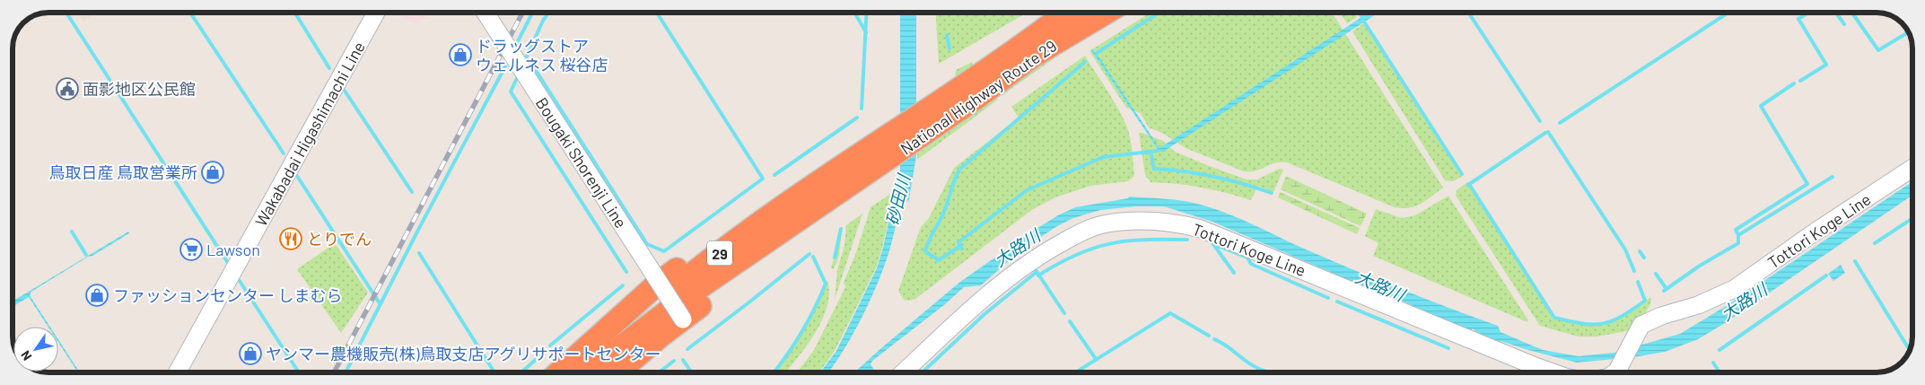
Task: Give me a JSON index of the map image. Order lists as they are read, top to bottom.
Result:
{
  "streets": {
    "highway": ["National Highway Route 29", "29"],
    "main road": ["Wakabadai Higashimachi Line", "Bougaki Shorenji Line", "Tottori Koge Line"]
  },
  "water": ["砂田川", "大路川"],
  "places": {
    "shop": [
      "ドラッグストア ウェルネス 桜谷店",
      "鳥取日産 鳥取営業所",
      "ファッションセンター しまむら",
      "ヤンマー農機販売(株)鳥取支店アグリサポートセンター"
    ],
    "public building": ["面影地区公民館"],
    "restaurant": ["とりでん"],
    "supermarket": ["Lawson"]
  },
  "north": "bottom left"
}
